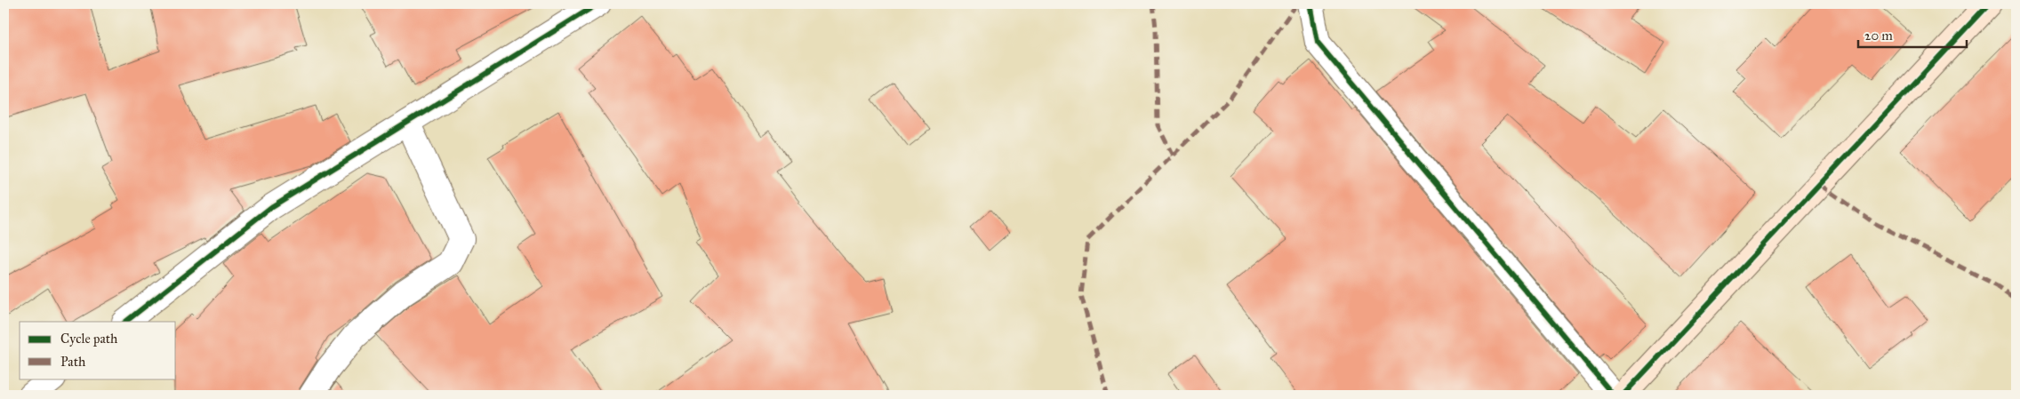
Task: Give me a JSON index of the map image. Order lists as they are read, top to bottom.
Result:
{
  "legend": ["Cycle path", "Path"],
  "scale_bar": "20 m"
}
